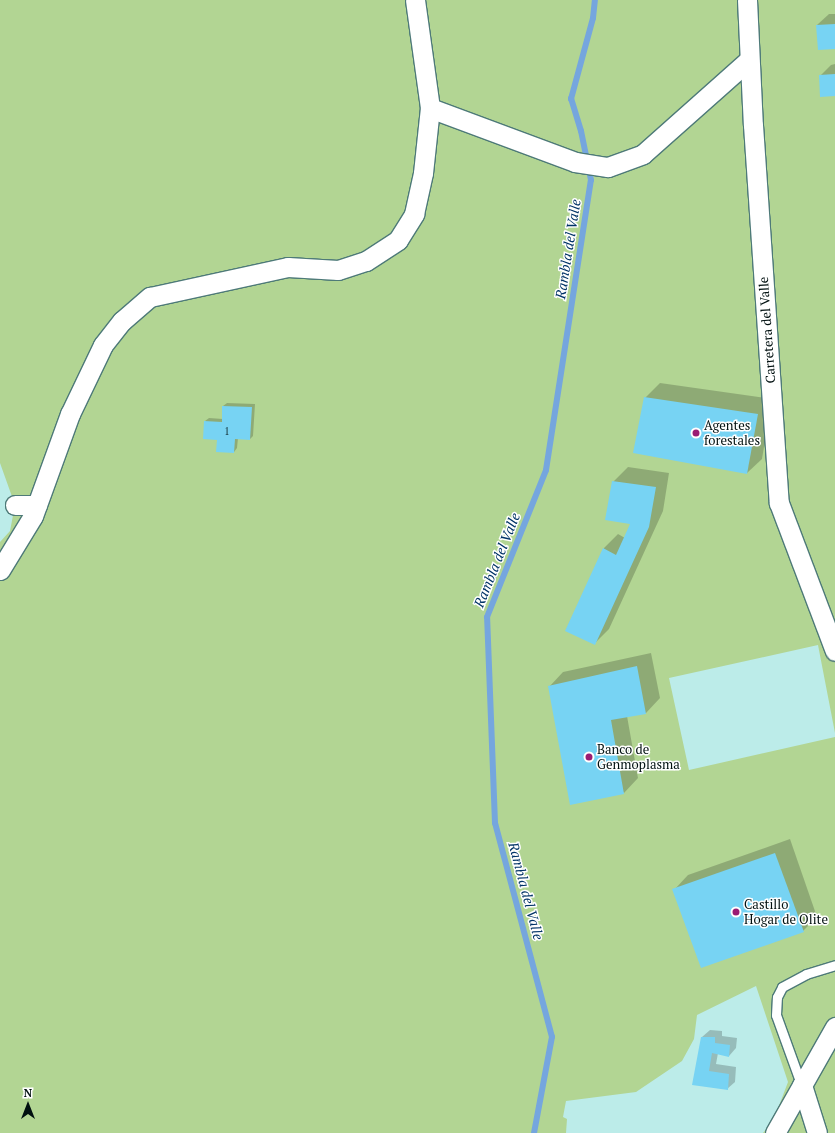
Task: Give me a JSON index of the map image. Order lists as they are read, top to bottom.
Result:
{
  "streets": {
    "street": ["Carretera del Valle"]
  },
  "water": ["Rambla del Valle"],
  "places": ["Agentes forestales", "Banco de Genmoplasma", "Castillo Hogar de Olite"],
  "house_numbers": ["1"],
  "north": "top"
}
